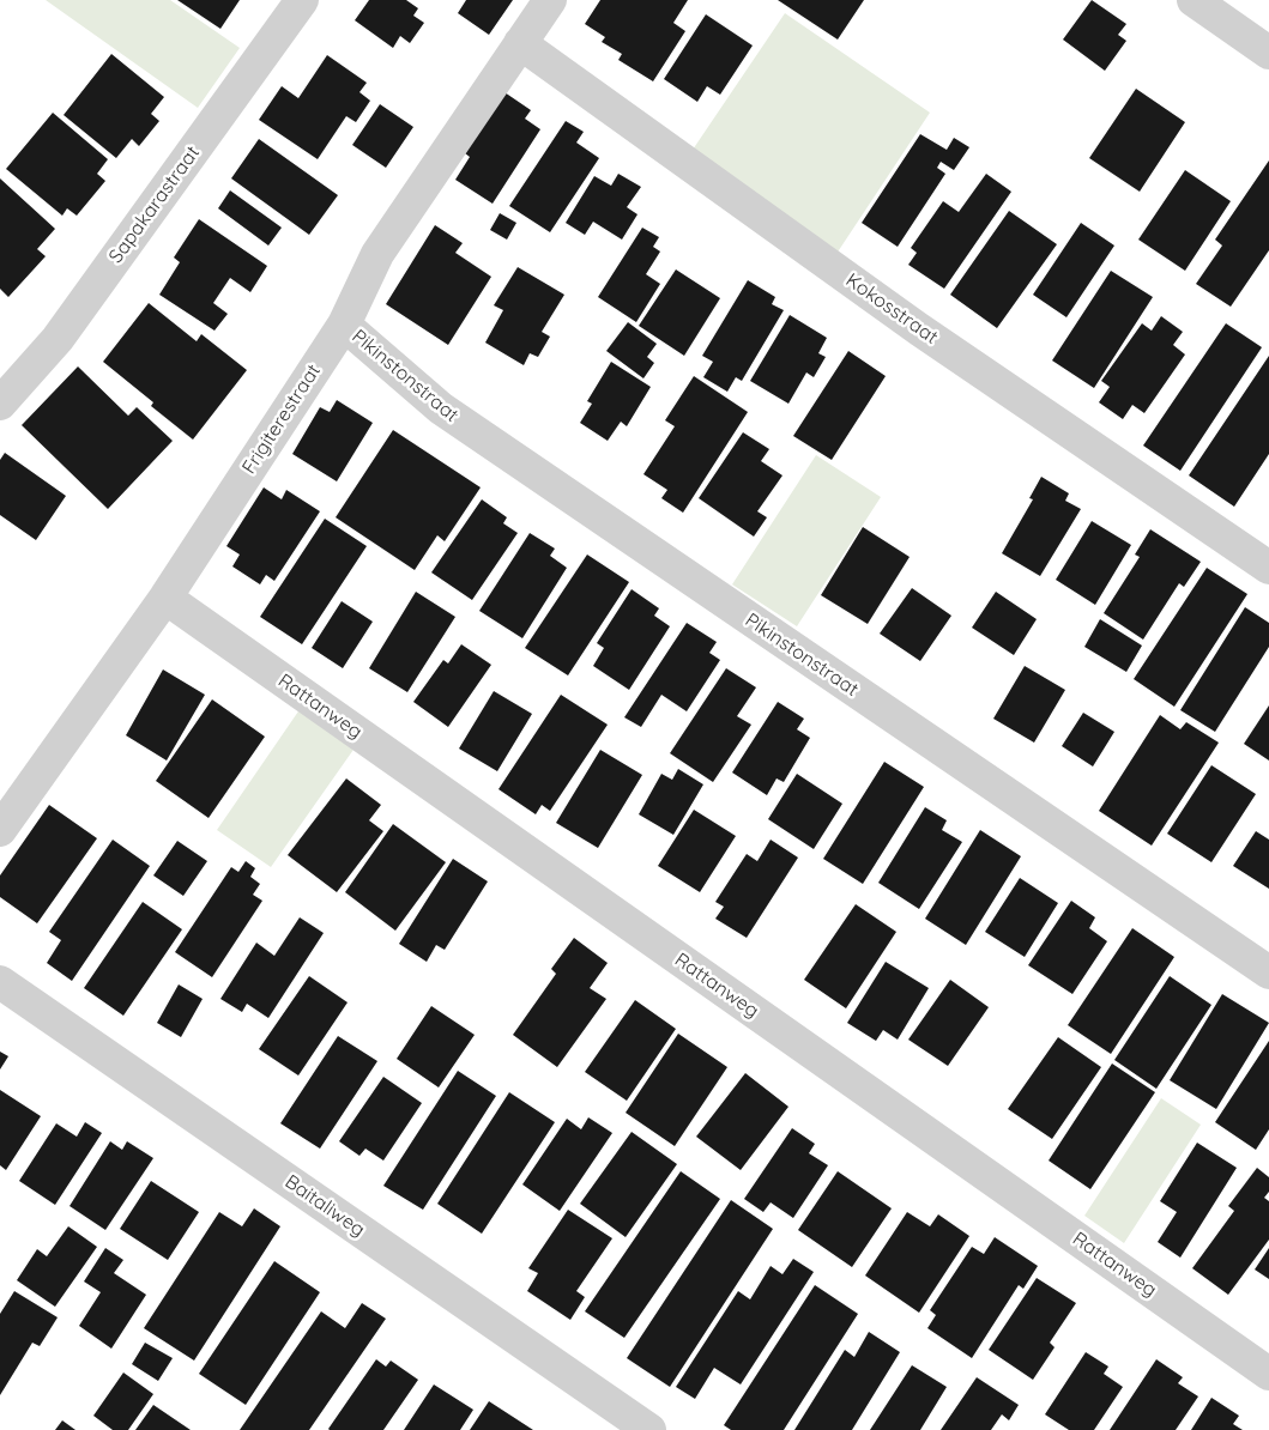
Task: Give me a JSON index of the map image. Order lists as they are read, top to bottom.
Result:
{
  "streets": {
    "street": [
      "Sapakarastraat",
      "Kokosstraat",
      "Pikinstonstraat",
      "Frigiterestraat",
      "Rattanweg",
      "Baitaliweg"
    ]
  },
  "crossings": [
    ["Kokosstraat", "Frigiterestraat"],
    ["Pikinstonstraat", "Frigiterestraat"],
    ["Frigiterestraat", "Rattanweg"]
  ]
}
